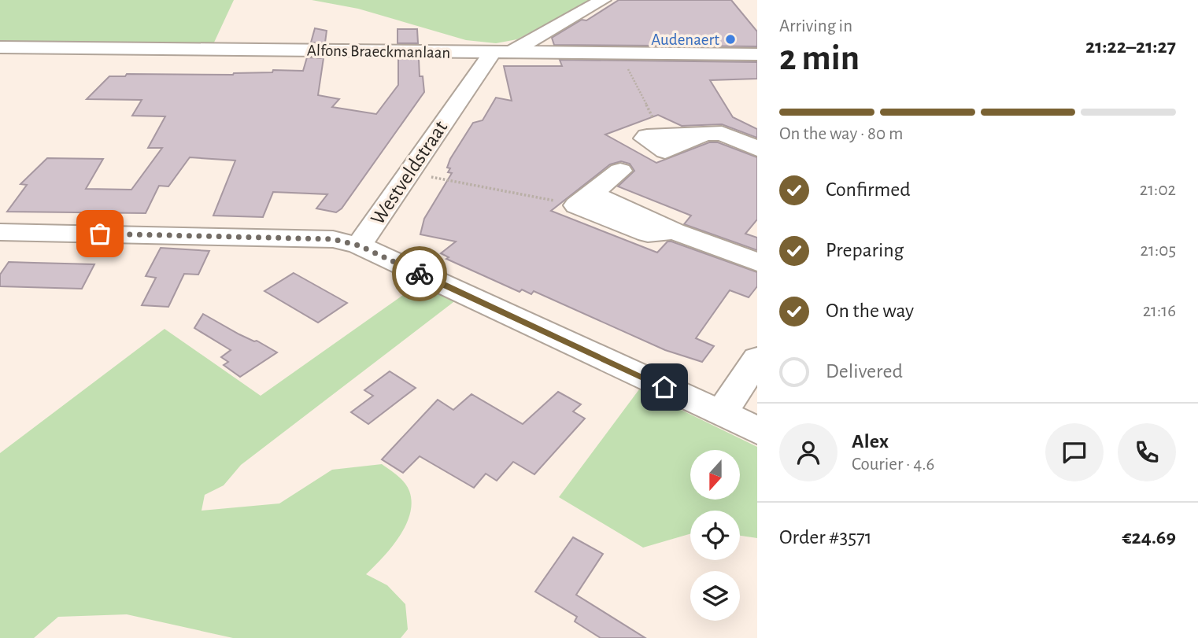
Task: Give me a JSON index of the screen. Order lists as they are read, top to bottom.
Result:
{
  "streets": {
    "street": ["Alfons Braeckmanlaan", "Westveldstraat"]
  },
  "crossings": [
    ["Alfons Braeckmanlaan", "Westveldstraat"]
  ],
  "places": ["Audenaert"],
  "north": "bottom",
  "page": {
    "heading": ["2 min", "Arriving in", "21:22–21:27"],
    "panel": [
      "Alex",
      "Courier · 4.6",
      "Order #3571",
      "€24.69"
    ],
    "bar": "On the way · 80 m",
    "list": [
      ["Confirmed", "21:02"],
      ["Preparing", "21:05"],
      ["On the way", "21:16"],
      "Delivered"
    ]
  }
}
